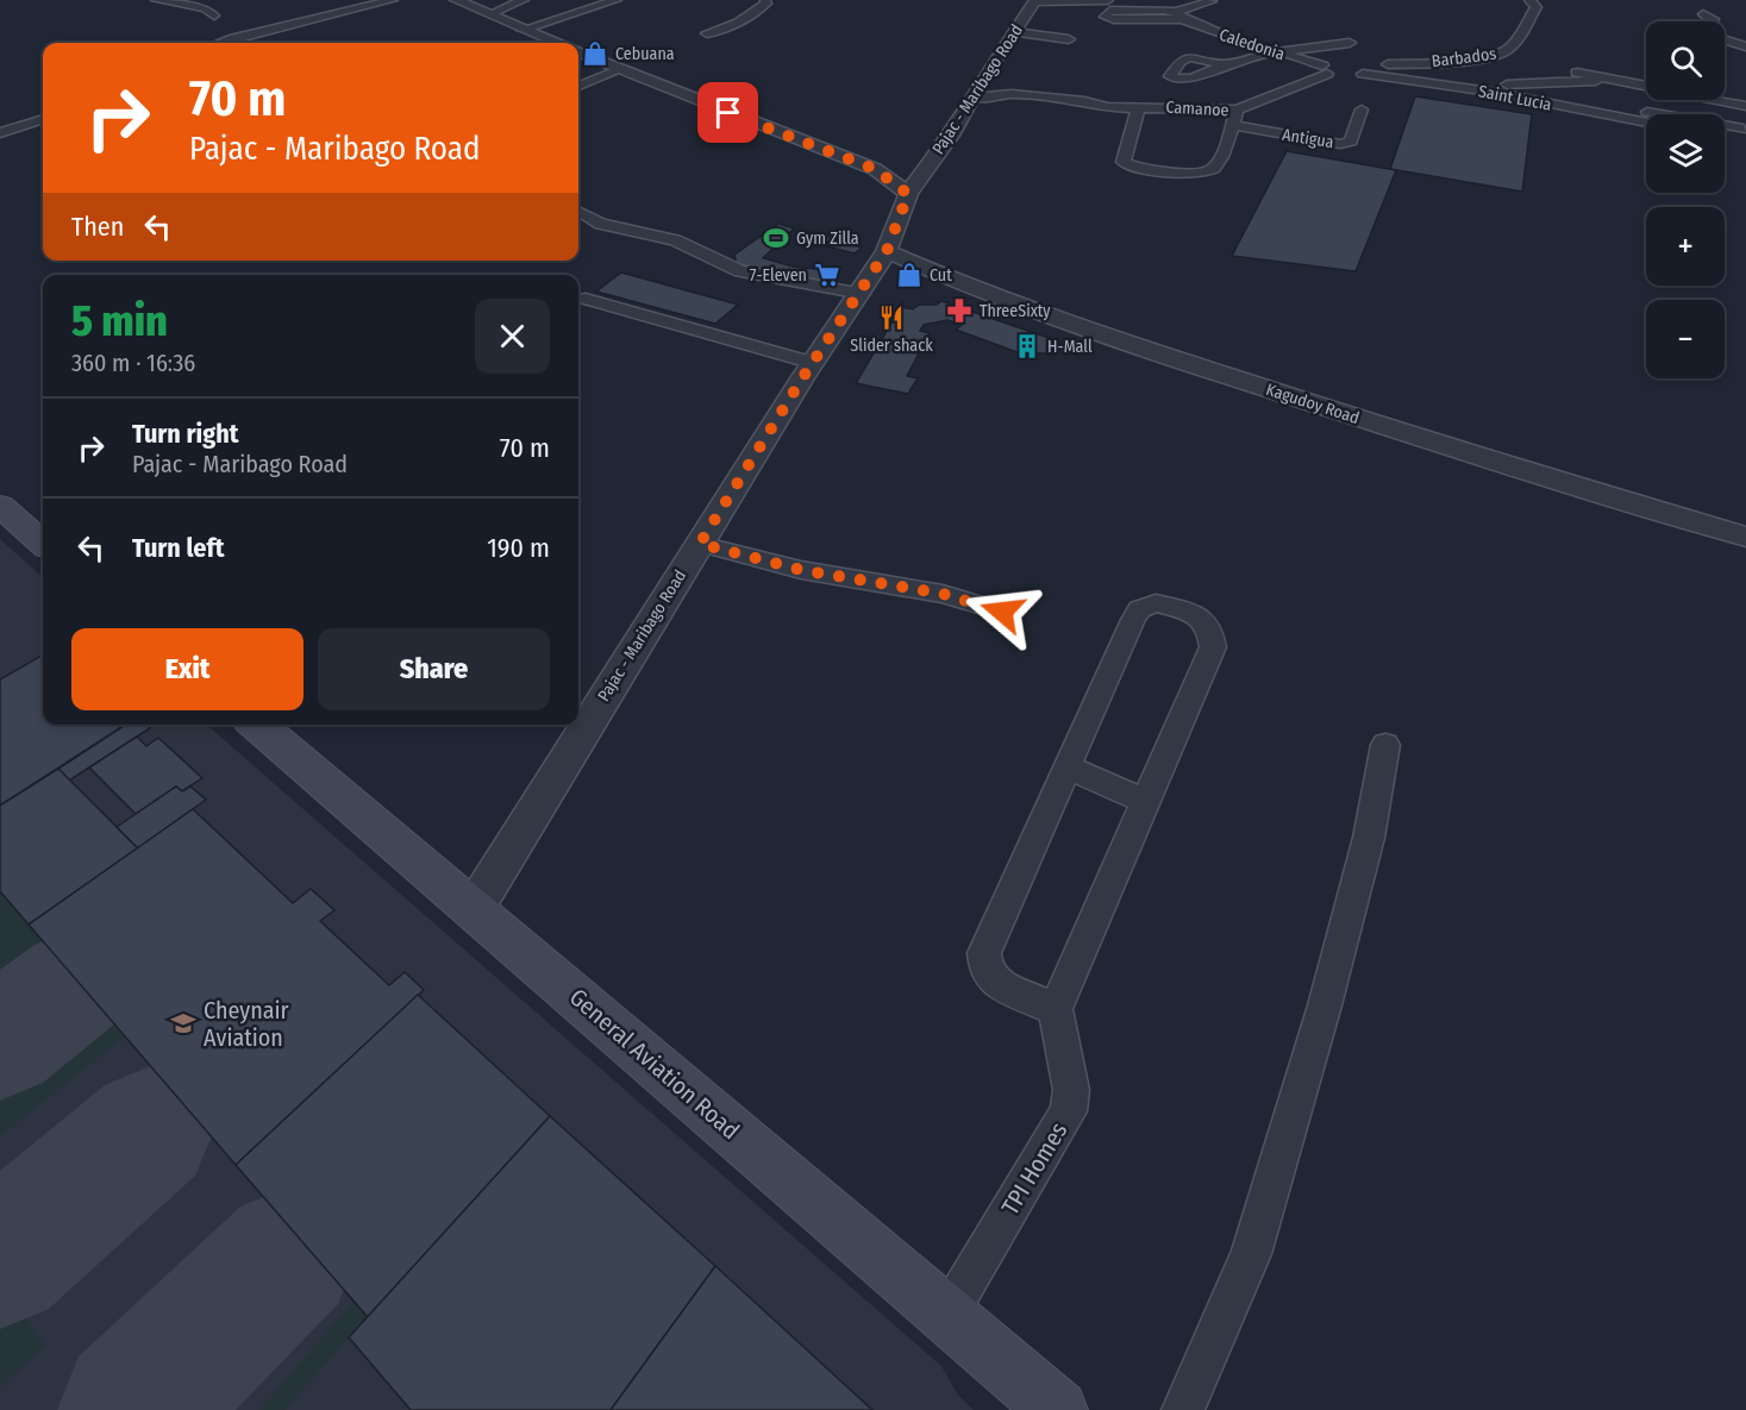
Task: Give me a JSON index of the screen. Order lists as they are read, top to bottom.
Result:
{
  "streets": {
    "main road": ["General Aviation Road"],
    "street": [
      "Caledonia",
      "Barbados",
      "Pajac - Maribago Road",
      "Saint Lucia",
      "Camanoe",
      "Antigua",
      "Kagudoy Road",
      "TPI Homes"
    ]
  },
  "crossings": [
    ["Caledonia", "Barbados"],
    ["Caledonia", "Saint Lucia"],
    ["Barbados", "Saint Lucia"],
    ["Pajac - Maribago Road", "Kagudoy Road"],
    ["Pajac - Maribago Road", "General Aviation Road"],
    ["Camanoe", "Antigua"],
    ["General Aviation Road", "TPI Homes"]
  ],
  "places": {
    "shop": ["Cebuana", "Cut"],
    "sports": ["Gym Zilla"],
    "supermarket": ["7-Eleven"],
    "pharmacy": ["ThreeSixty"],
    "restaurant": ["Slider shack"],
    "building": ["H-Mall"],
    "school or university": ["Cheynair Aviation"]
  },
  "page": {
    "map_buttons": ["+", "−"],
    "turn": ["70 m", "Pajac - Maribago Road"],
    "then": "Then",
    "heading": ["5 min", "360 m · 16:36"],
    "list": [
      {
        "name": "Turn right",
        "note": "Pajac - Maribago Road",
        "value": "70 m"
      },
      {
        "name": "Turn left",
        "value": "190 m"
      }
    ],
    "buttons": ["Exit", "Share"]
  }
}
